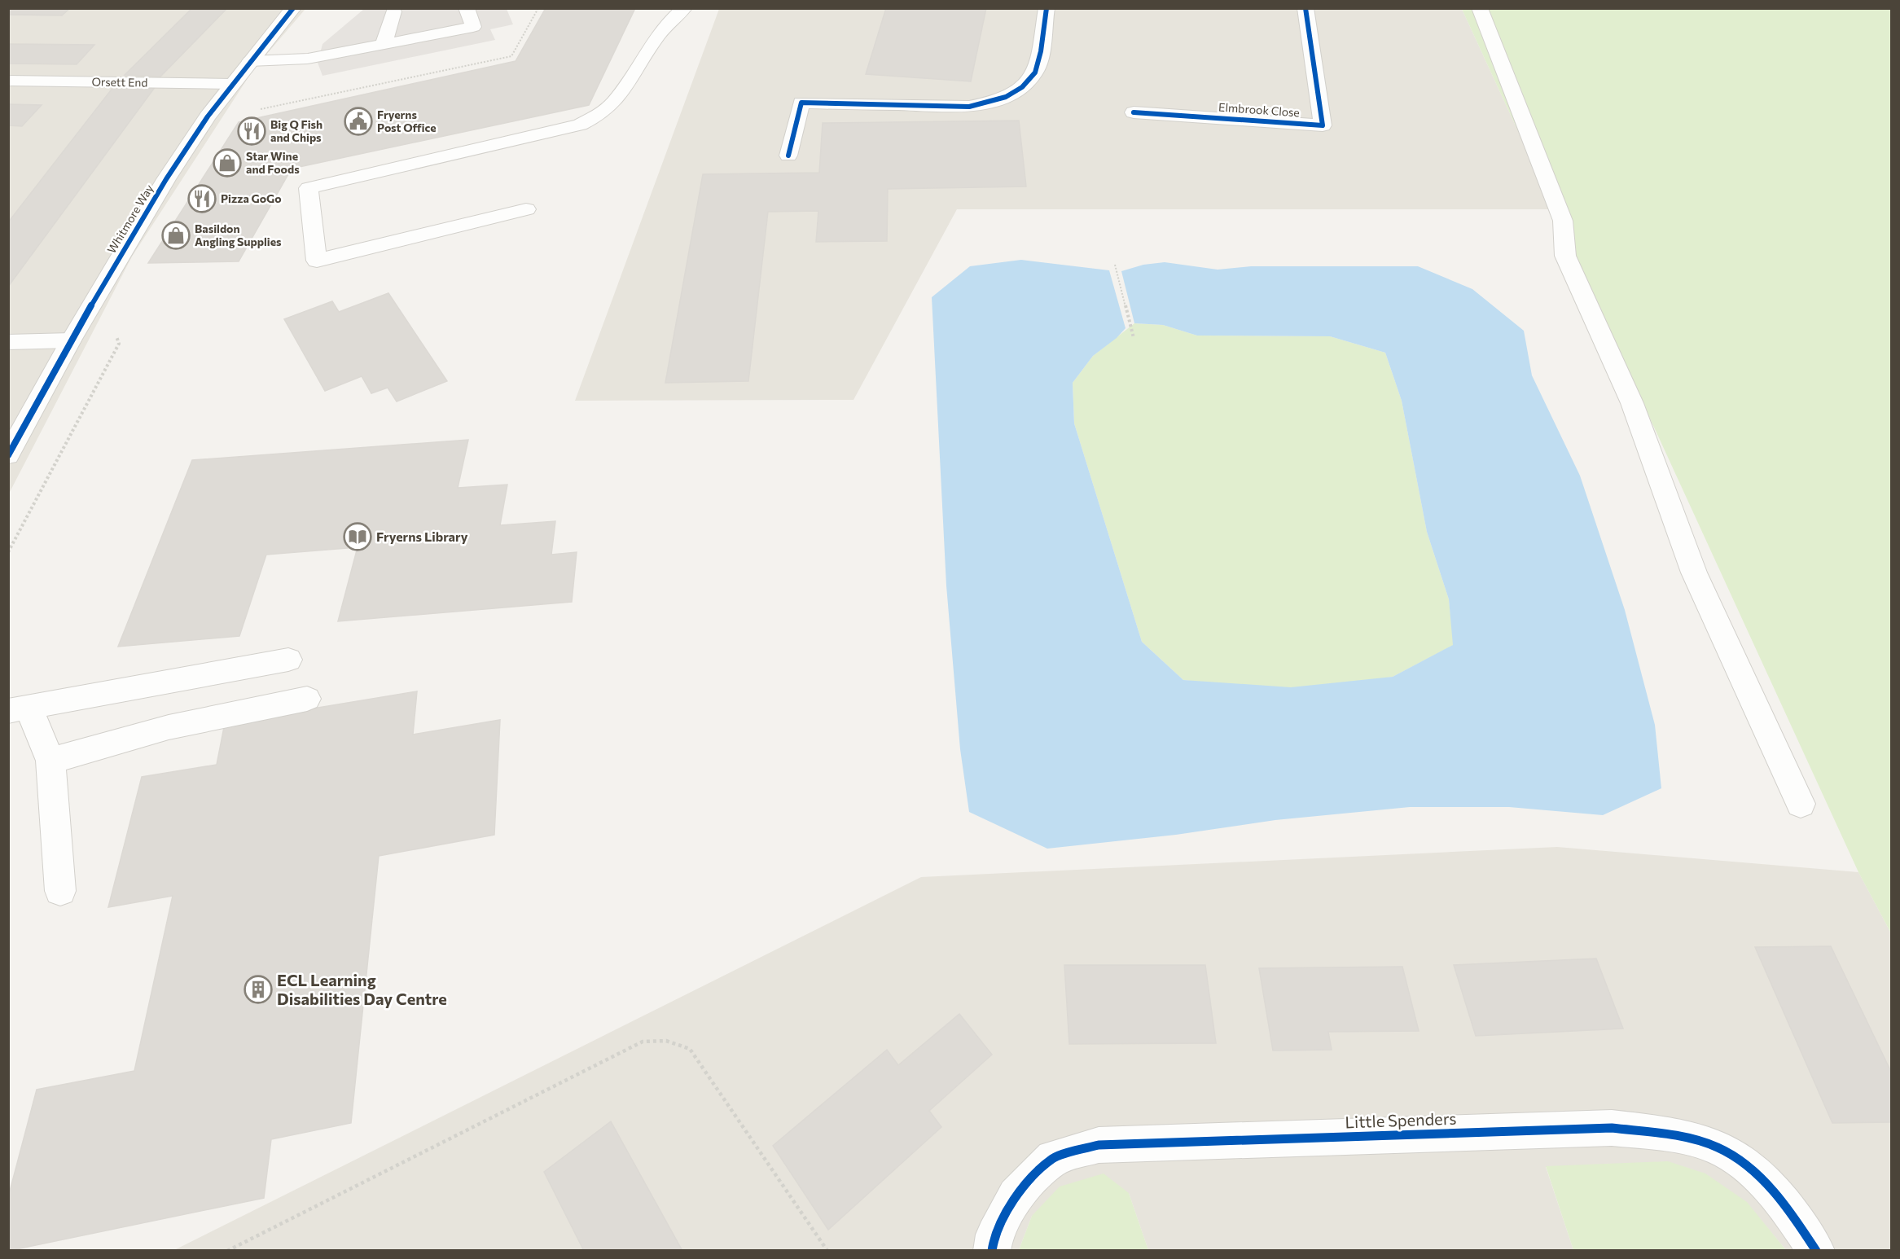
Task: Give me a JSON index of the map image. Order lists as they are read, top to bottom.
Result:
{
  "streets": {
    "street": [
      "Orsett End",
      "Elmbrook Close",
      "Whitmore Way",
      "Little Spenders"
    ]
  },
  "crossings": [
    ["Orsett End", "Whitmore Way"]
  ],
  "places": {
    "public building": ["Fryerns Post Office"],
    "restaurant": ["Big Q Fish and Chips", "Pizza GoGo"],
    "shop": ["Star Wine and Foods", "Basildon Angling Supplies"],
    "library": ["Fryerns Library"],
    "building": ["ECL Learning Disabilities Day Centre"]
  }
}
